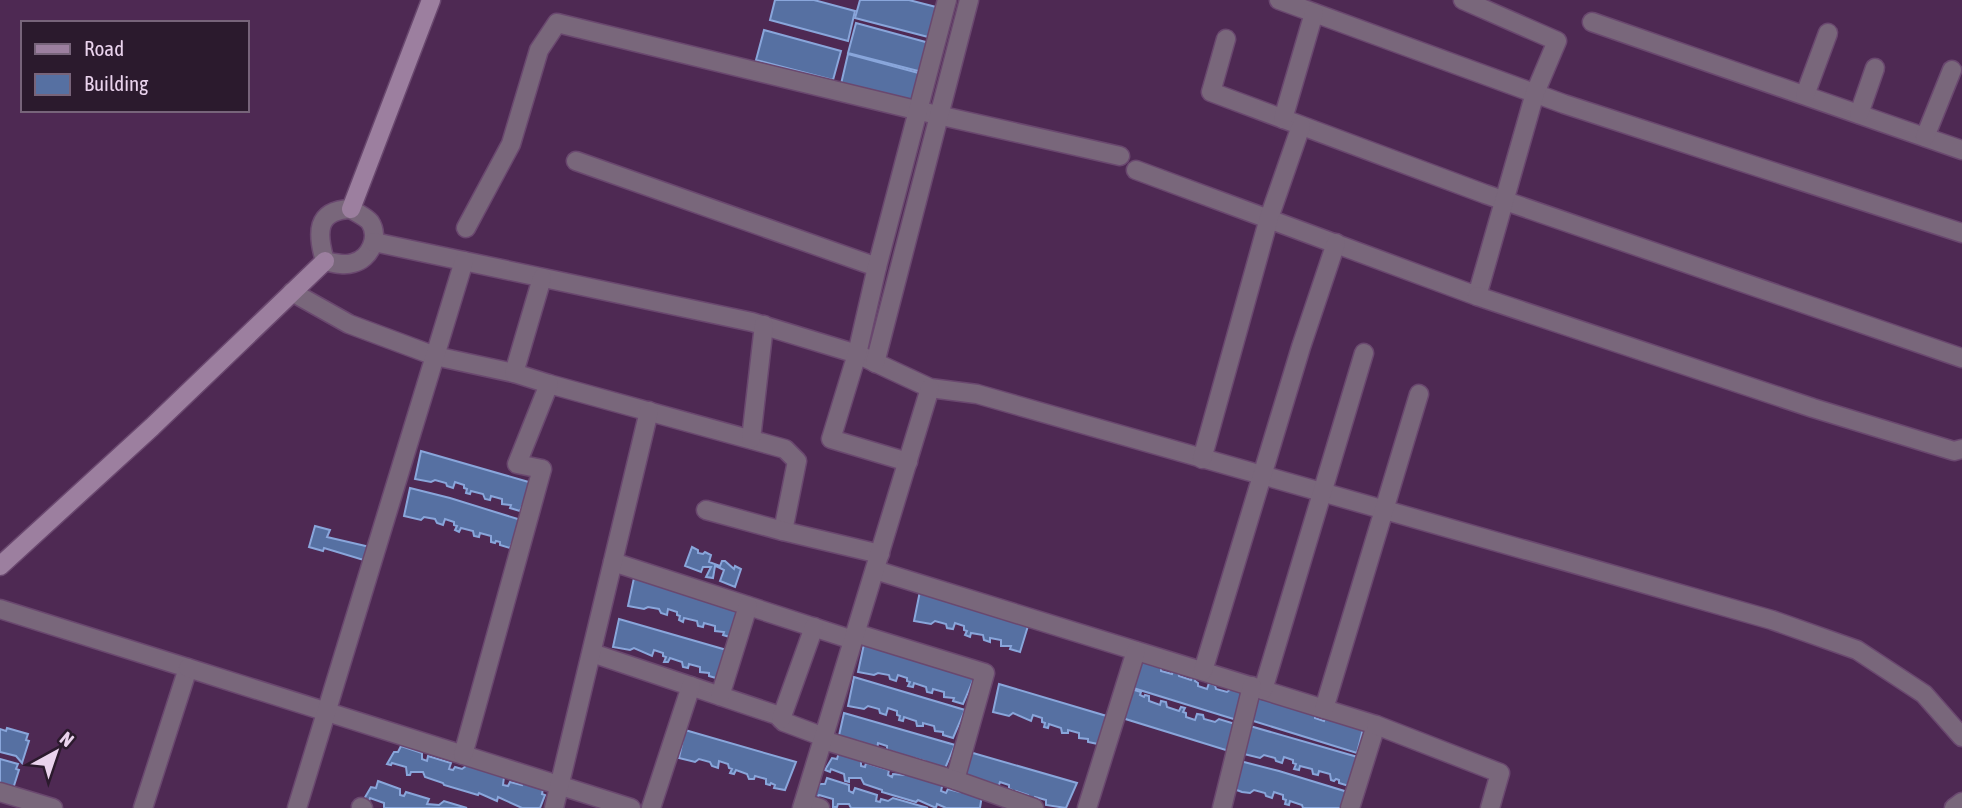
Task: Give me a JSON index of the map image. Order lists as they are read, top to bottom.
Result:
{
  "legend": ["Road", "Building"],
  "north": "top right"
}
